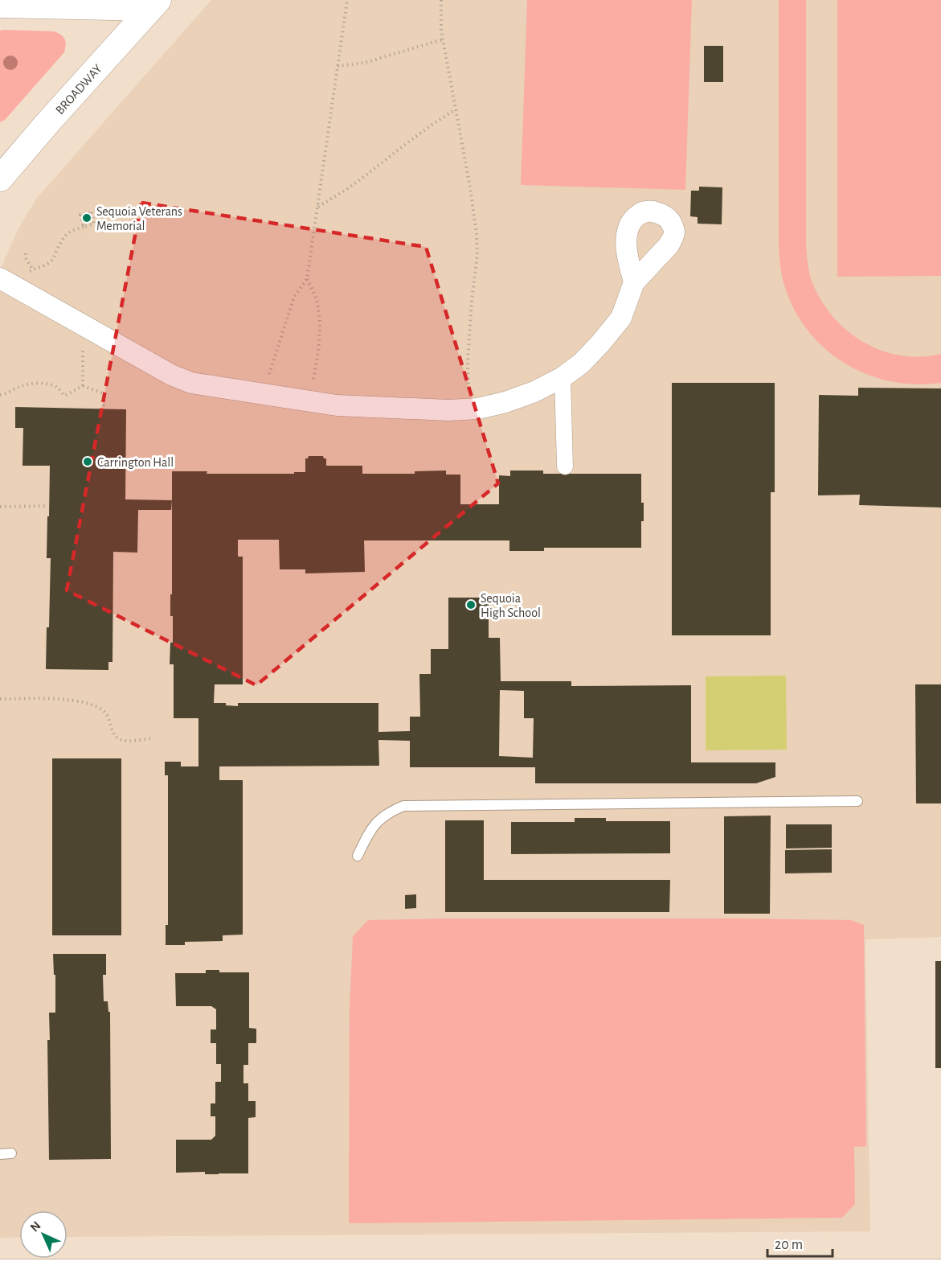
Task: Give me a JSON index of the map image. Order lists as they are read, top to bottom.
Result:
{
  "streets": {
    "street": ["BROADWAY"]
  },
  "places": ["Sequoia Veterans Memorial", "Carrington Hall", "Sequoia High School"],
  "scale_bar": "20 m",
  "north": "top left"
}
